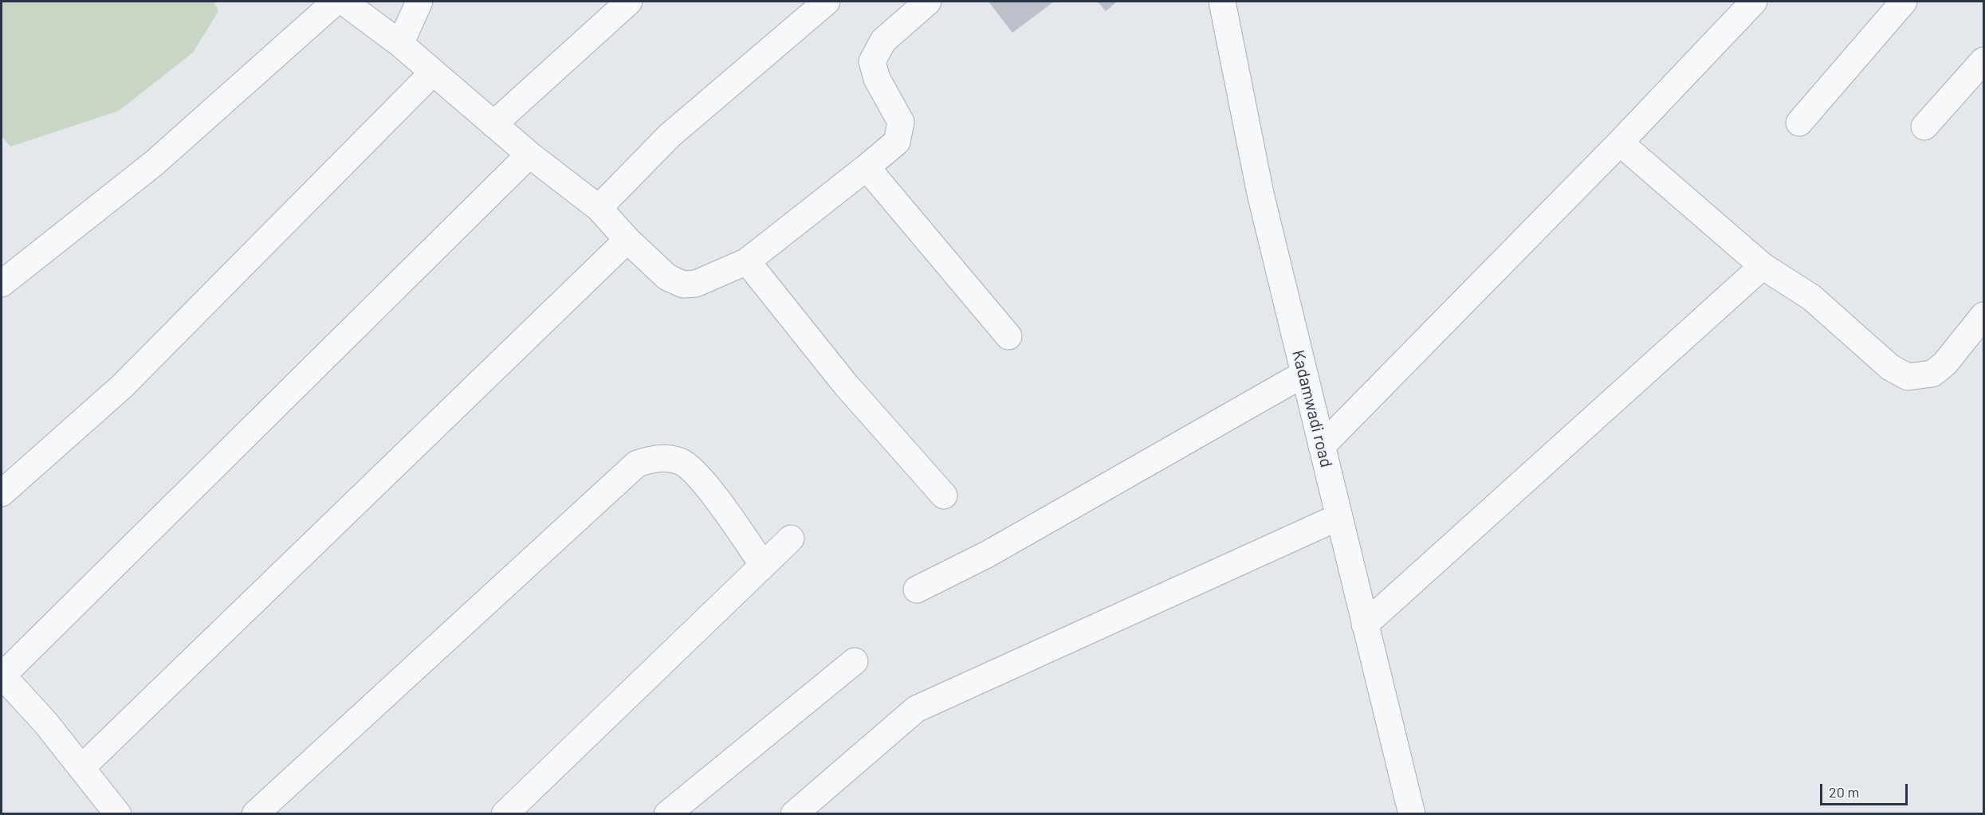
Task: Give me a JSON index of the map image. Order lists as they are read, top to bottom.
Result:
{
  "streets": {
    "street": ["Kadamwadi road"]
  },
  "scale_bar": "20 m"
}
